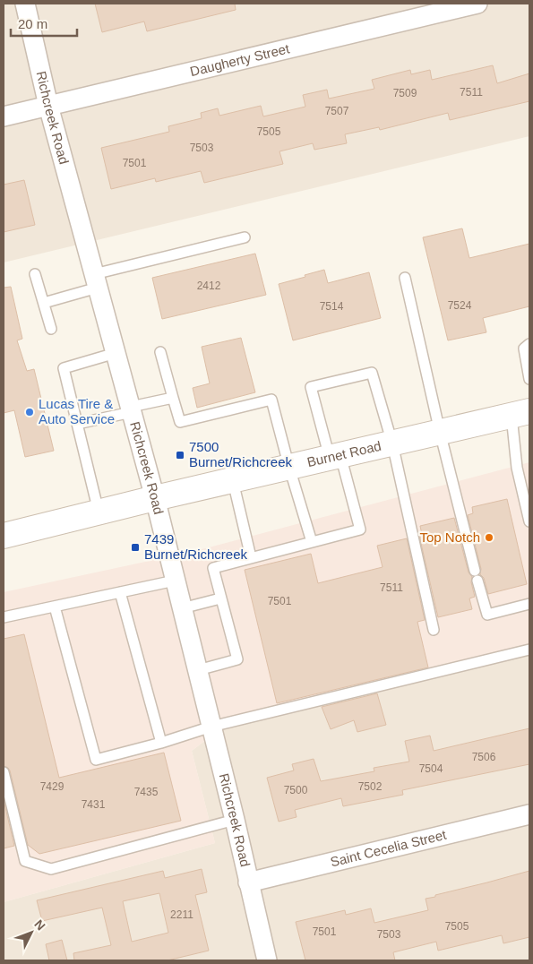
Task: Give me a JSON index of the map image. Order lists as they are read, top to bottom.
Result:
{
  "streets": {
    "main road": ["Burnet Road"],
    "street": ["Daugherty Street", "Richcreek Road", "Saint Cecelia Street"]
  },
  "crossings": [
    ["Daugherty Street", "Richcreek Road"],
    ["Richcreek Road", "Burnet Road"],
    ["Richcreek Road", "Saint Cecelia Street"]
  ],
  "places": {
    "other": ["Lucas Tire & Auto Service", "Top Notch"],
    "transit": ["7500 Burnet/Richcreek", "7439 Burnet/Richcreek"]
  },
  "house_numbers": [
    "7511",
    "7509",
    "7507",
    "7505",
    "7503",
    "7501",
    "2412",
    "7524",
    "7514",
    "7511",
    "7501",
    "7506",
    "7504",
    "7429",
    "7502",
    "7500",
    "7435",
    "7431",
    "2211",
    "7505",
    "7501",
    "7503"
  ],
  "scale_bar": "20 m",
  "north": "top right"
}
